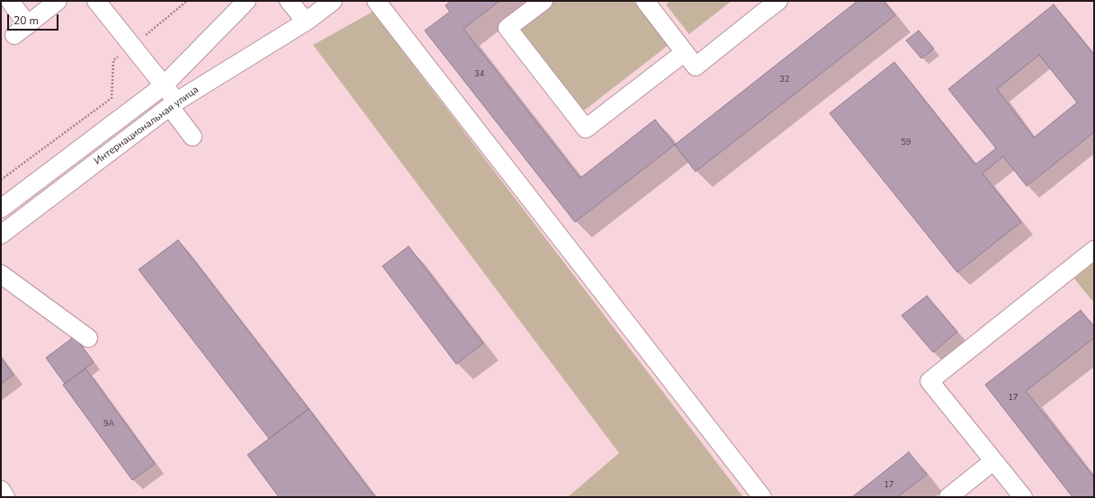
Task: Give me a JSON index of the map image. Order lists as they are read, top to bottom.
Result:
{
  "streets": {
    "street": ["Интернациональная улица"]
  },
  "house_numbers": [
    "34",
    "32",
    "59",
    "17",
    "9А",
    "17"
  ],
  "scale_bar": "20 m"
}
